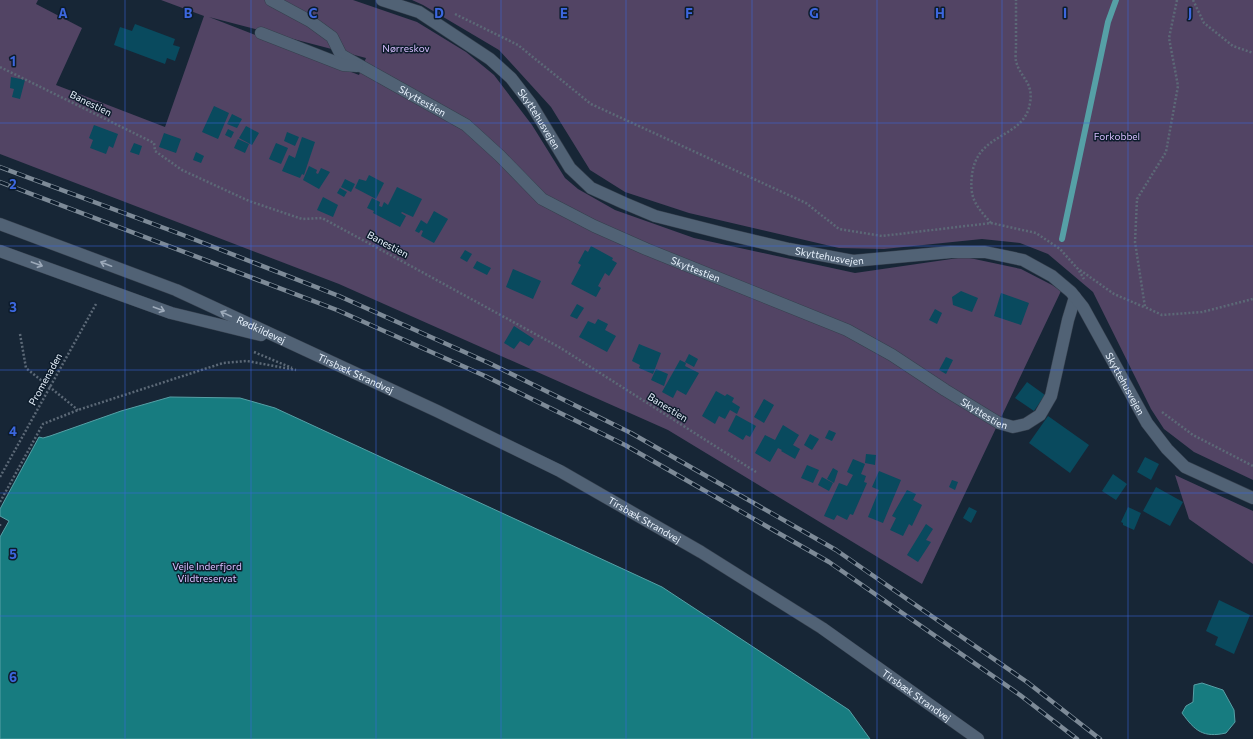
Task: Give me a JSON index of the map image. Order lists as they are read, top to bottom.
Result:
{
  "streets": {
    "street": [
      "Skyttestien",
      "Skyttehusvejen",
      "Rødkildevej",
      "Tirsbæk Strandvej"
    ],
    "path": ["Banestien", "Promenaden"]
  },
  "crossings": [
    ["Skyttestien", "Skyttehusvejen"],
    ["Rødkildevej", "Tirsbæk Strandvej"],
    ["Rødkildevej", "Promenaden"]
  ],
  "parks": ["Nørreskov", "Forkobbel", "Vejle Inderfjord Vildtreservat"],
  "grid": {
    "columns": [
      "A",
      "B",
      "C",
      "D",
      "E",
      "F",
      "G",
      "H",
      "I",
      "J"
    ],
    "rows": [
      "1",
      "2",
      "3",
      "4",
      "5",
      "6"
    ]
  }
}
